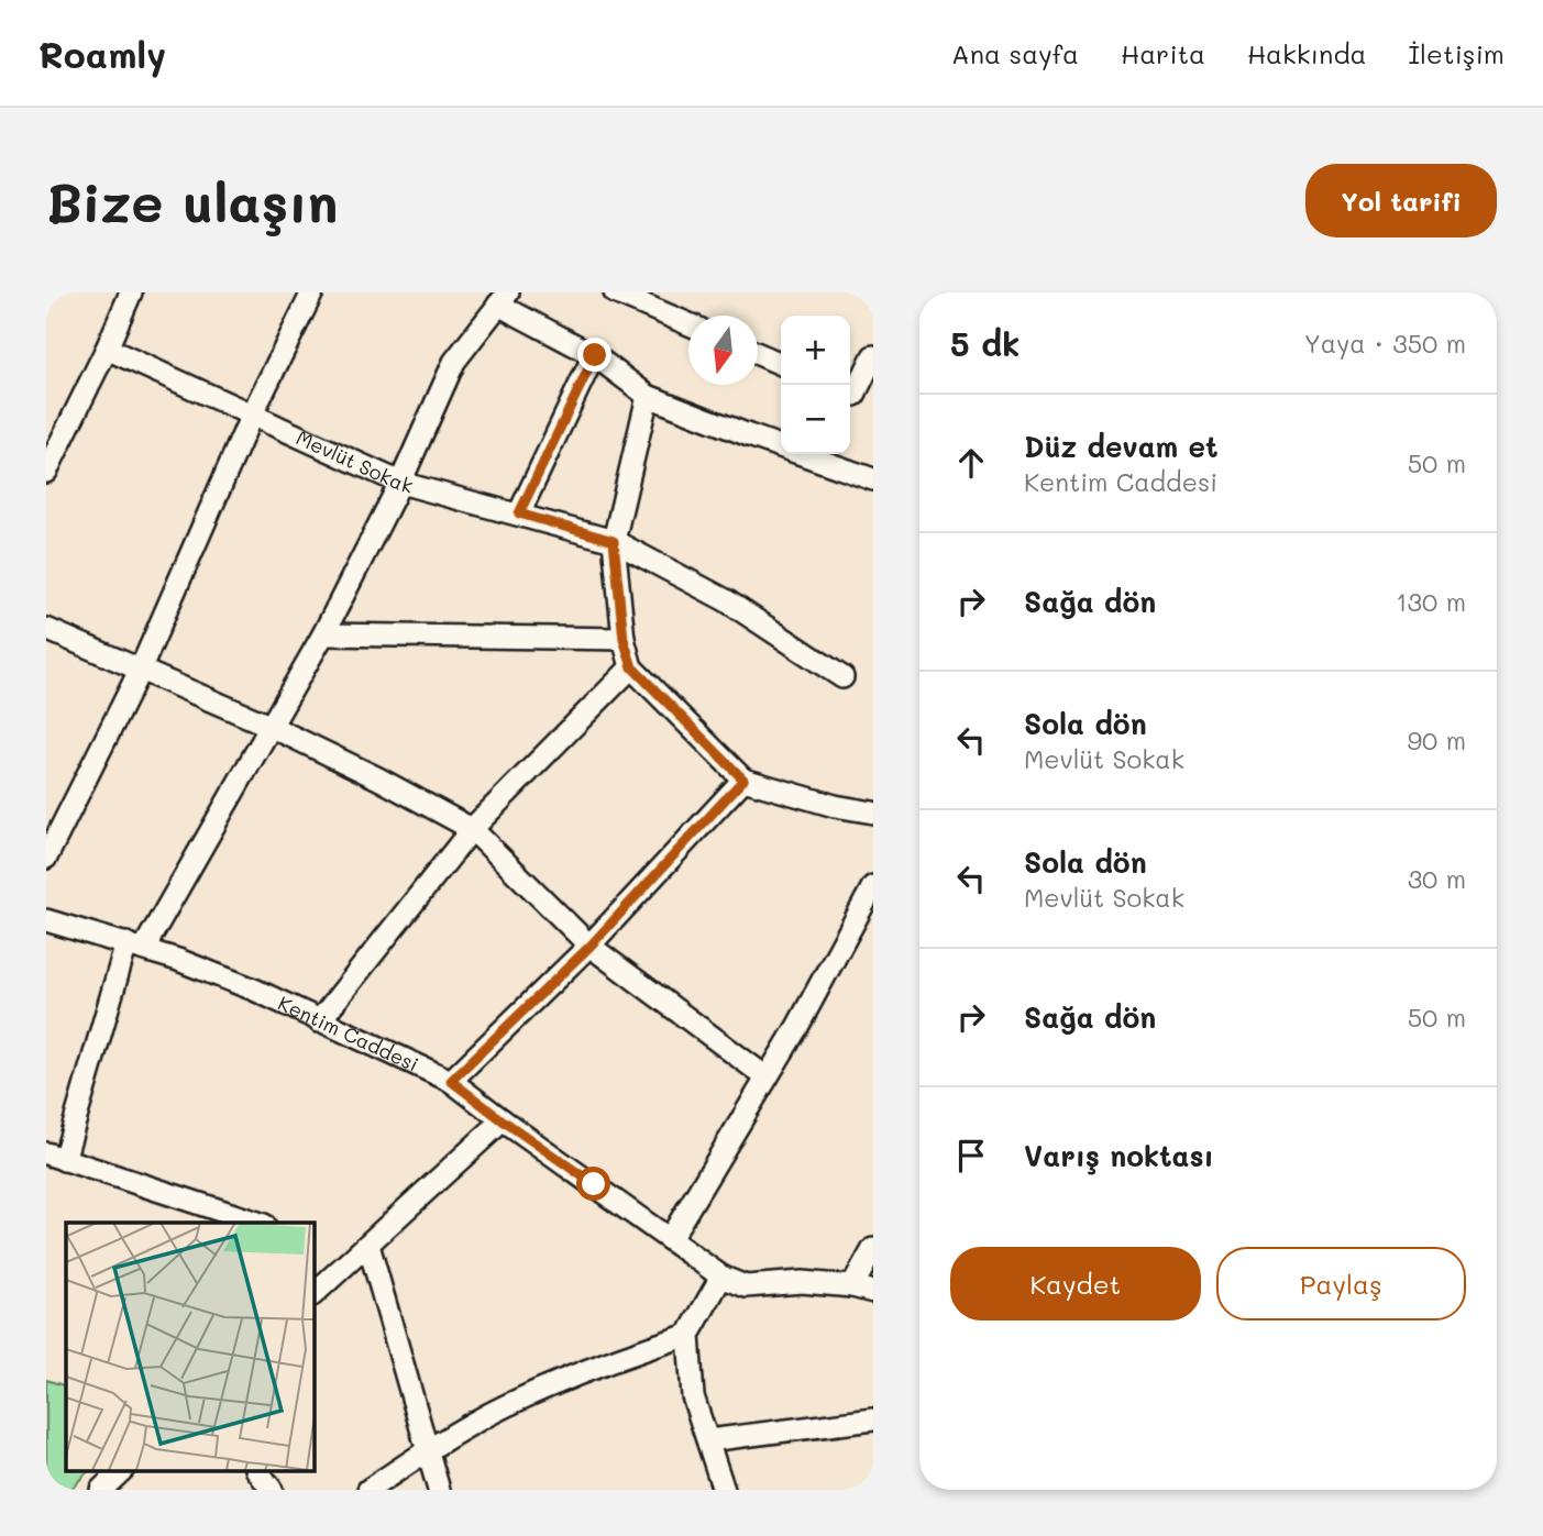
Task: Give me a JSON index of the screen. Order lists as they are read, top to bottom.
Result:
{
  "streets": {
    "street": ["Mevlüt Sokak", "Kentim Caddesi"]
  },
  "north": "bottom",
  "page": {
    "header": "Roamly",
    "nav": [
      "Ana sayfa",
      "Harita",
      "Hakkında",
      "İletişim"
    ],
    "buttons": [
      "Yol tarifi",
      ["Kaydet", "Paylaş"]
    ],
    "title": "Bize ulaşın",
    "heading": ["5 dk", "Yaya · 350 m"],
    "map_buttons": ["+", "−"],
    "list": [
      ["Düz devam et", "Kentim Caddesi", "50 m"],
      ["Sağa dön", "130 m"],
      ["Sola dön", "Mevlüt Sokak", "90 m"],
      ["Sola dön", "Mevlüt Sokak", "30 m"],
      ["Sağa dön", "50 m"],
      "Varış noktası"
    ]
  }
}
